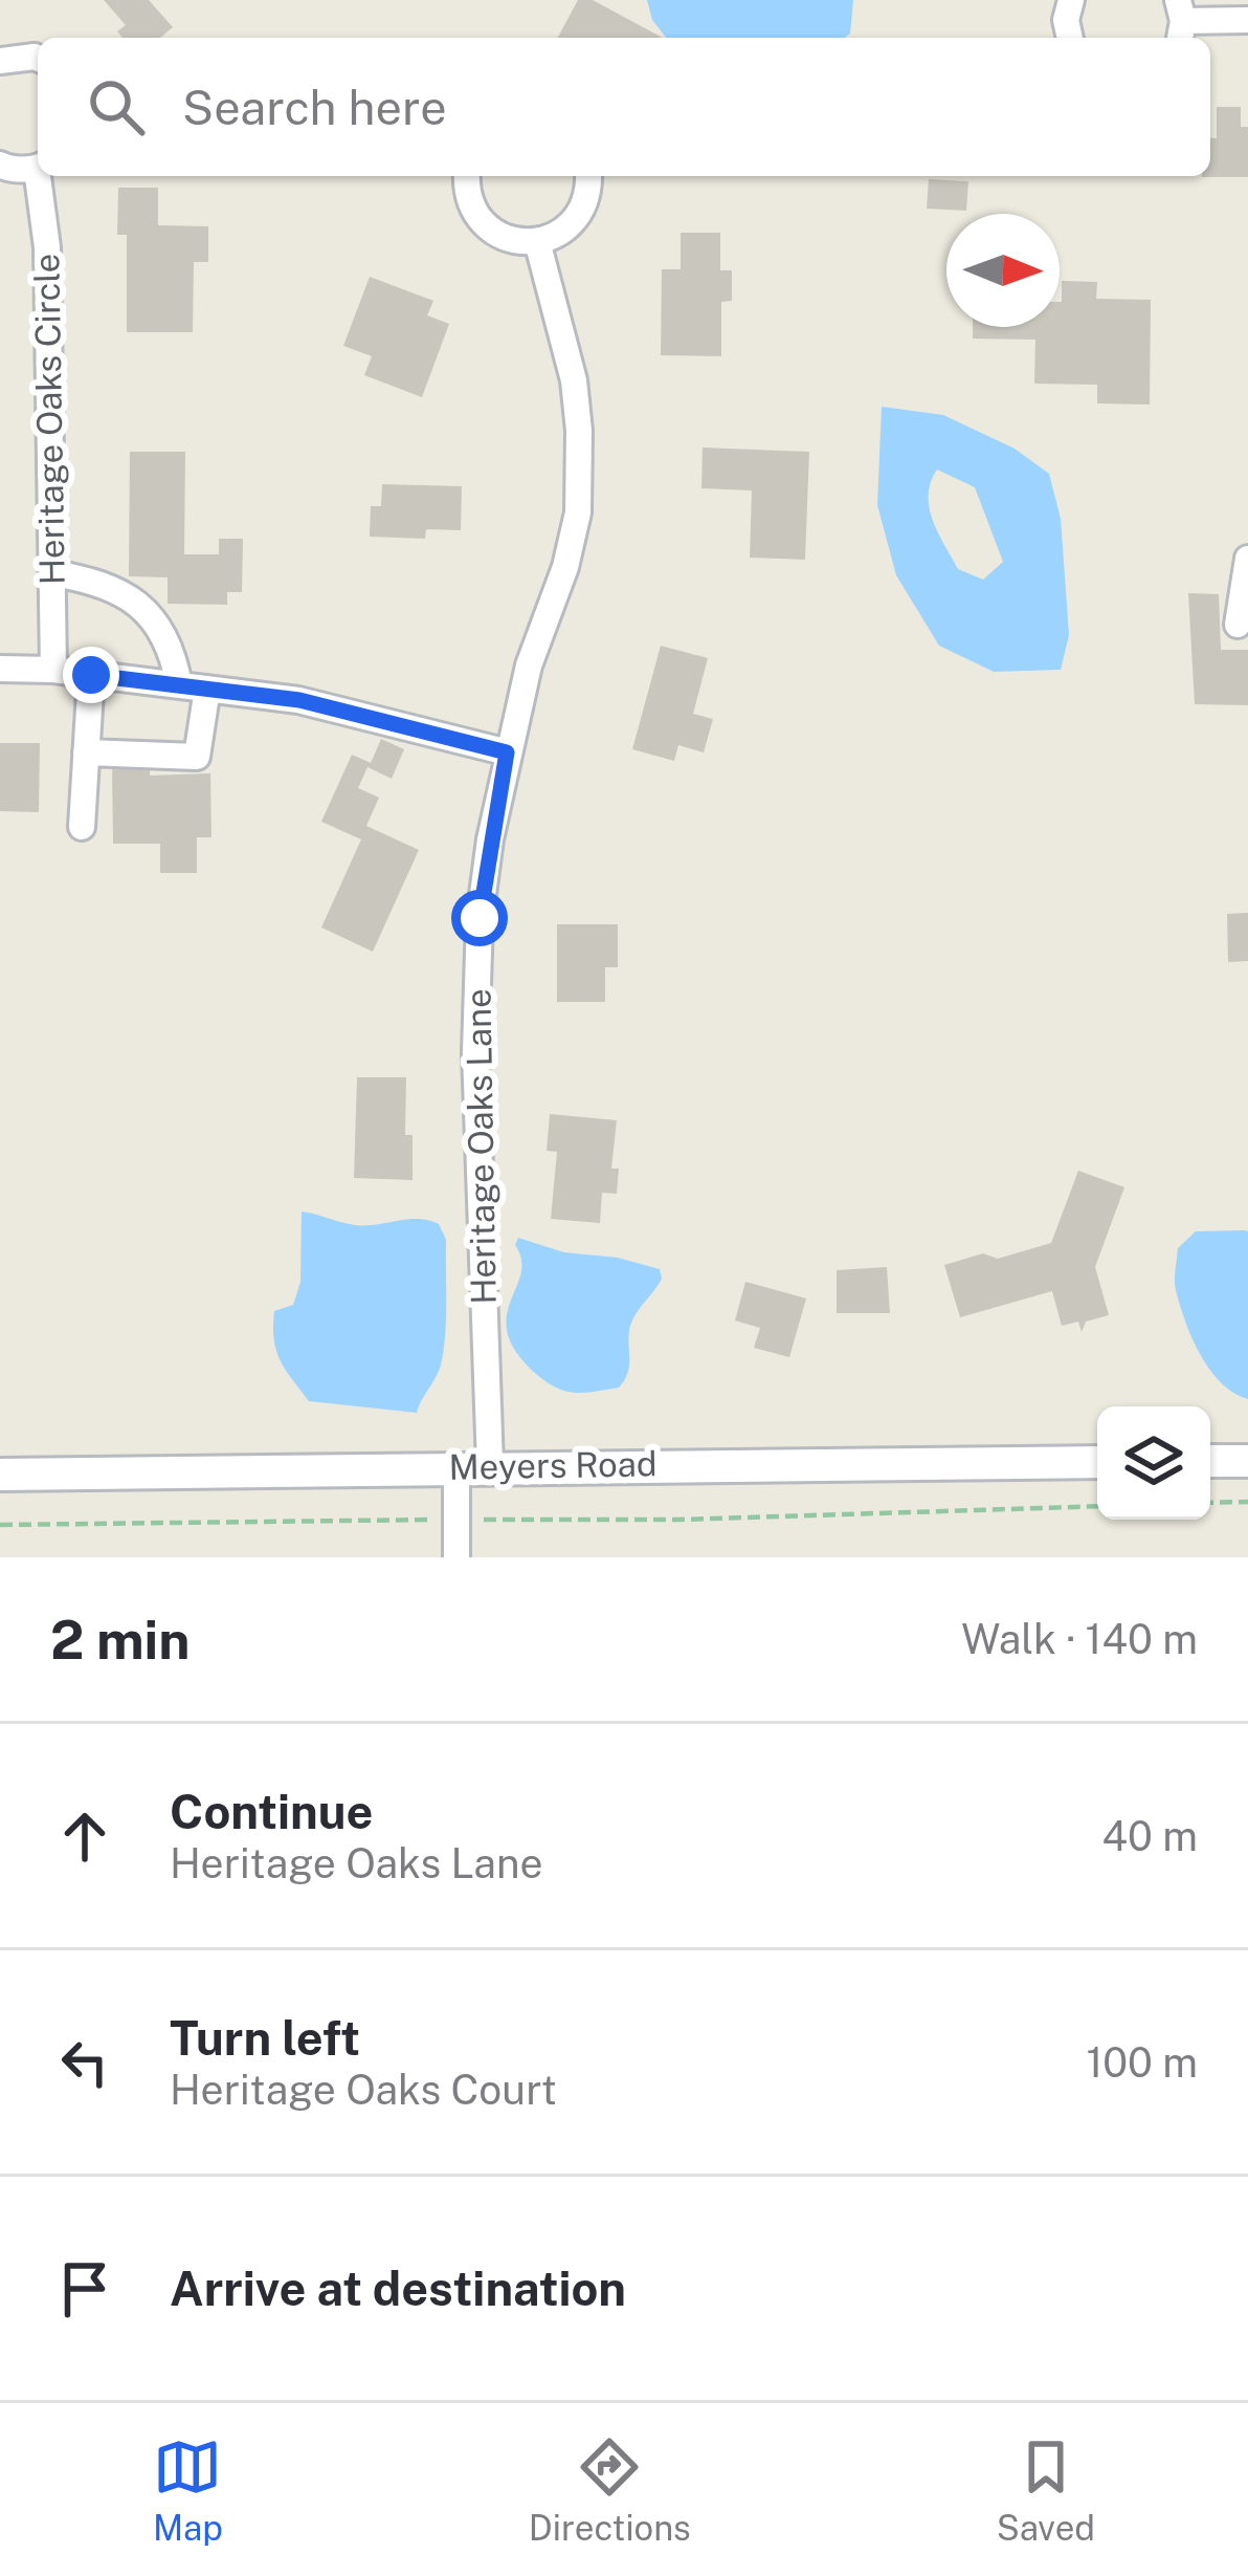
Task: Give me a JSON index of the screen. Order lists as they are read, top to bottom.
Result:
{
  "streets": {
    "street": ["Heritage Oaks Circle", "Heritage Oaks Lane", "Meyers Road"]
  },
  "crossings": [
    ["Heritage Oaks Lane", "Meyers Road"]
  ],
  "north": "right",
  "page": {
    "search": "Search here",
    "heading": ["2 min", "Walk · 140 m"],
    "list": [
      ["Continue", "Heritage Oaks Lane", "40 m"],
      ["Turn left", "Heritage Oaks Court", "100 m"],
      "Arrive at destination"
    ],
    "nav": ["Map", "Directions", "Saved"]
  }
}
